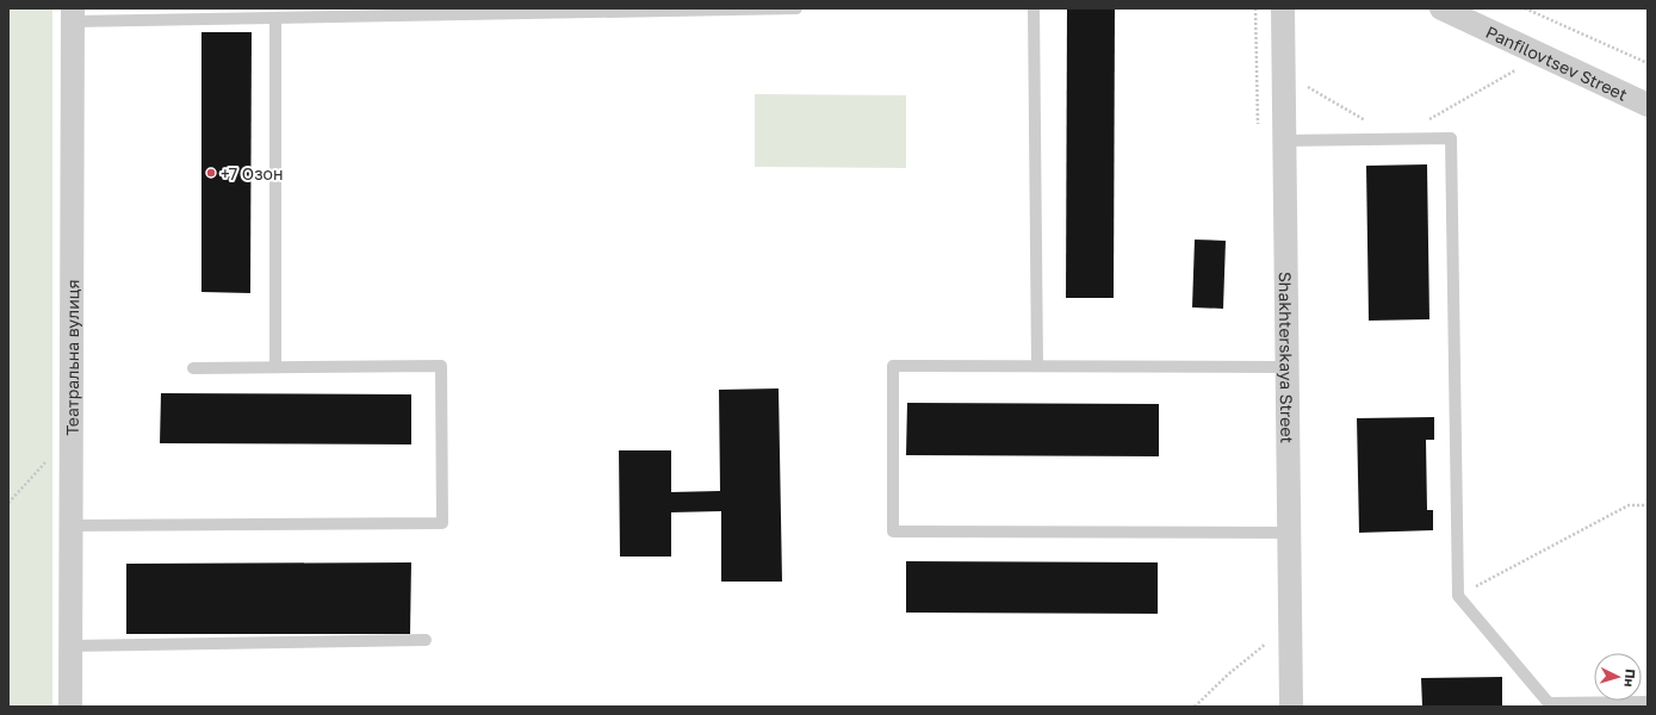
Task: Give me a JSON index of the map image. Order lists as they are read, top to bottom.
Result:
{
  "streets": {
    "street": ["Panfilovtsev Street", "Театральна вулиця", "Shakhterskaya Street"]
  },
  "places": ["+7 Озон"],
  "north": "right"
}
